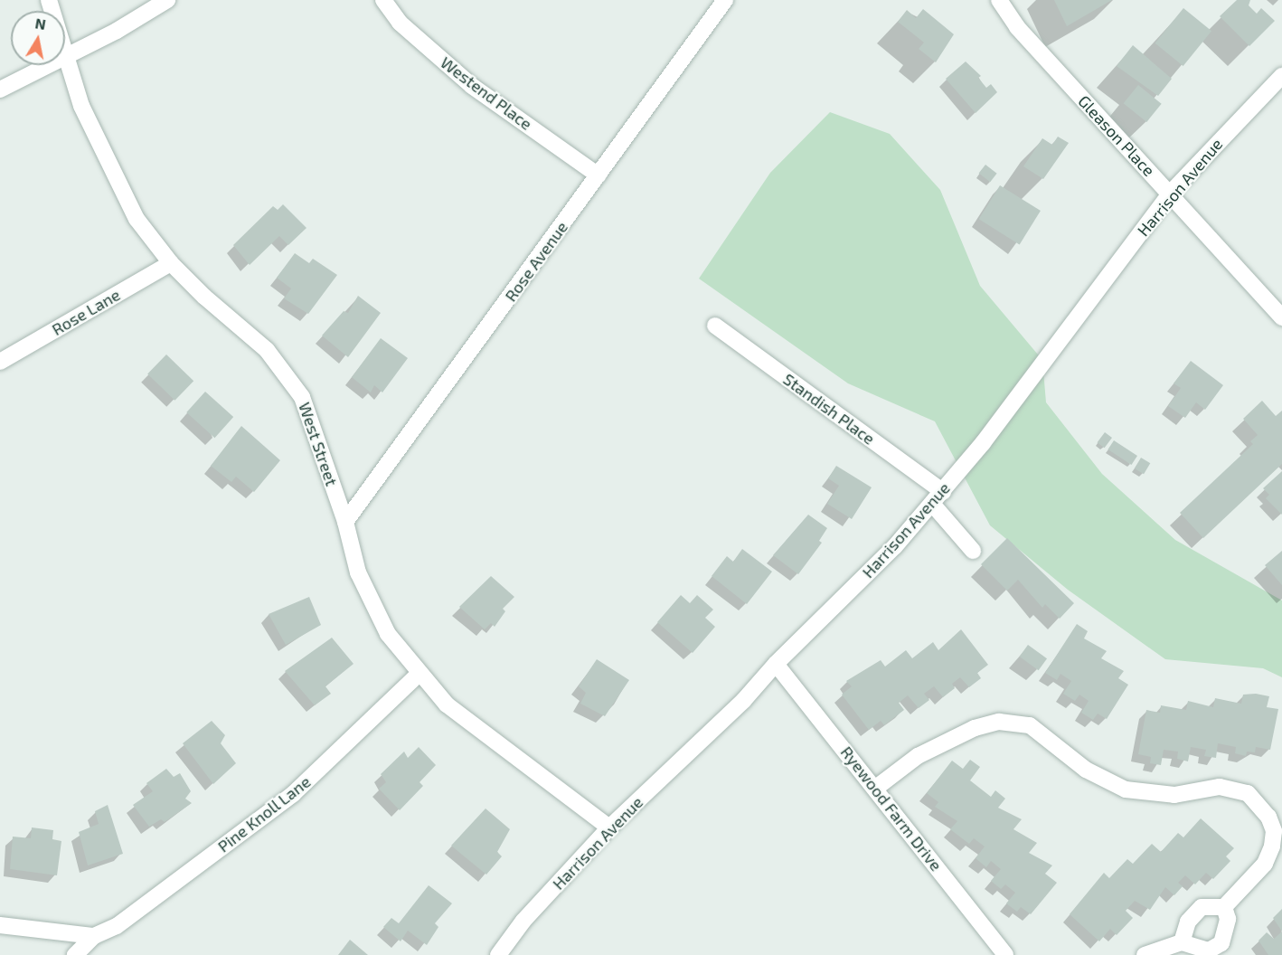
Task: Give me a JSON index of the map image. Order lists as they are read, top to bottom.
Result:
{
  "streets": {
    "street": [
      "Westend Place",
      "Gleason Place",
      "Harrison Avenue",
      "Rose Avenue",
      "Rose Lane",
      "Standish Place",
      "West Street",
      "Ryewood Farm Drive",
      "Pine Knoll Lane"
    ]
  },
  "crossings": [
    ["Westend Place", "Rose Avenue"],
    ["Gleason Place", "Harrison Avenue"],
    ["Harrison Avenue", "Standish Place"],
    ["Harrison Avenue", "West Street"],
    ["Harrison Avenue", "Ryewood Farm Drive"],
    ["Rose Avenue", "West Street"],
    ["Rose Lane", "West Street"],
    ["West Street", "Pine Knoll Lane"]
  ],
  "north": "top"
}
